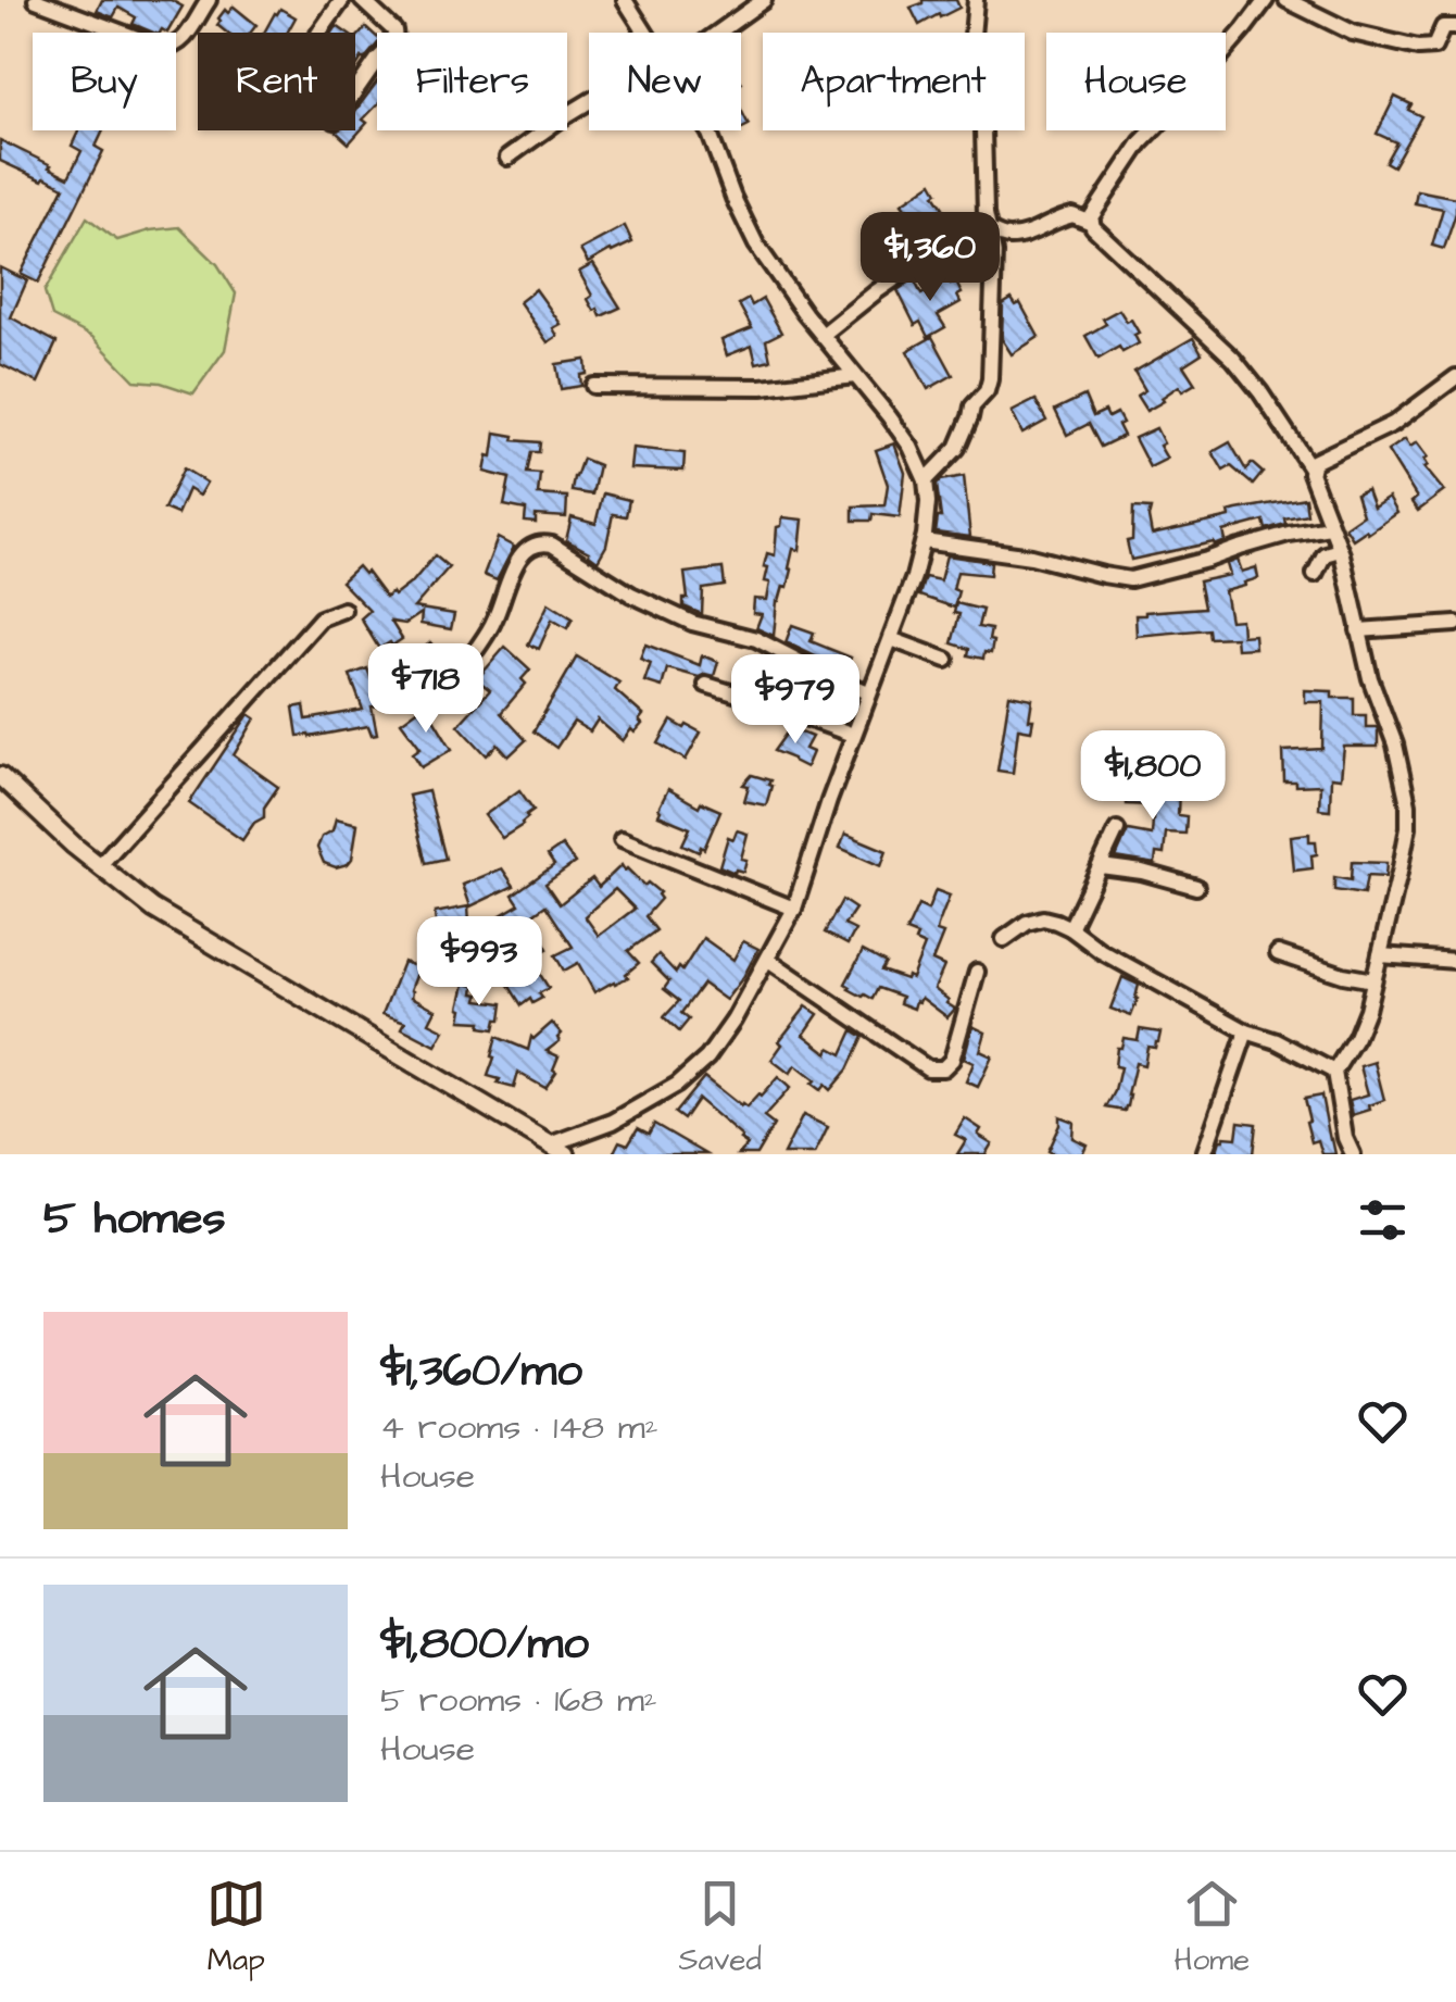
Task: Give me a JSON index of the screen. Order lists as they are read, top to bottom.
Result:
{
  "page": {
    "chip": [
      "Buy",
      "Rent",
      "Filters",
      "New",
      "Apartment",
      "House"
    ],
    "price": [
      "$1,360",
      "$718",
      "$979",
      "$1,800",
      "$993"
    ],
    "heading": "5 homes",
    "list": [
      {
        "name": "$1,360/mo",
        "note": "4 rooms · 148 m² · House"
      },
      {
        "name": "$1,800/mo",
        "note": "5 rooms · 168 m² · House"
      }
    ],
    "tabs": ["Map", "Saved", "Home"]
  }
}
